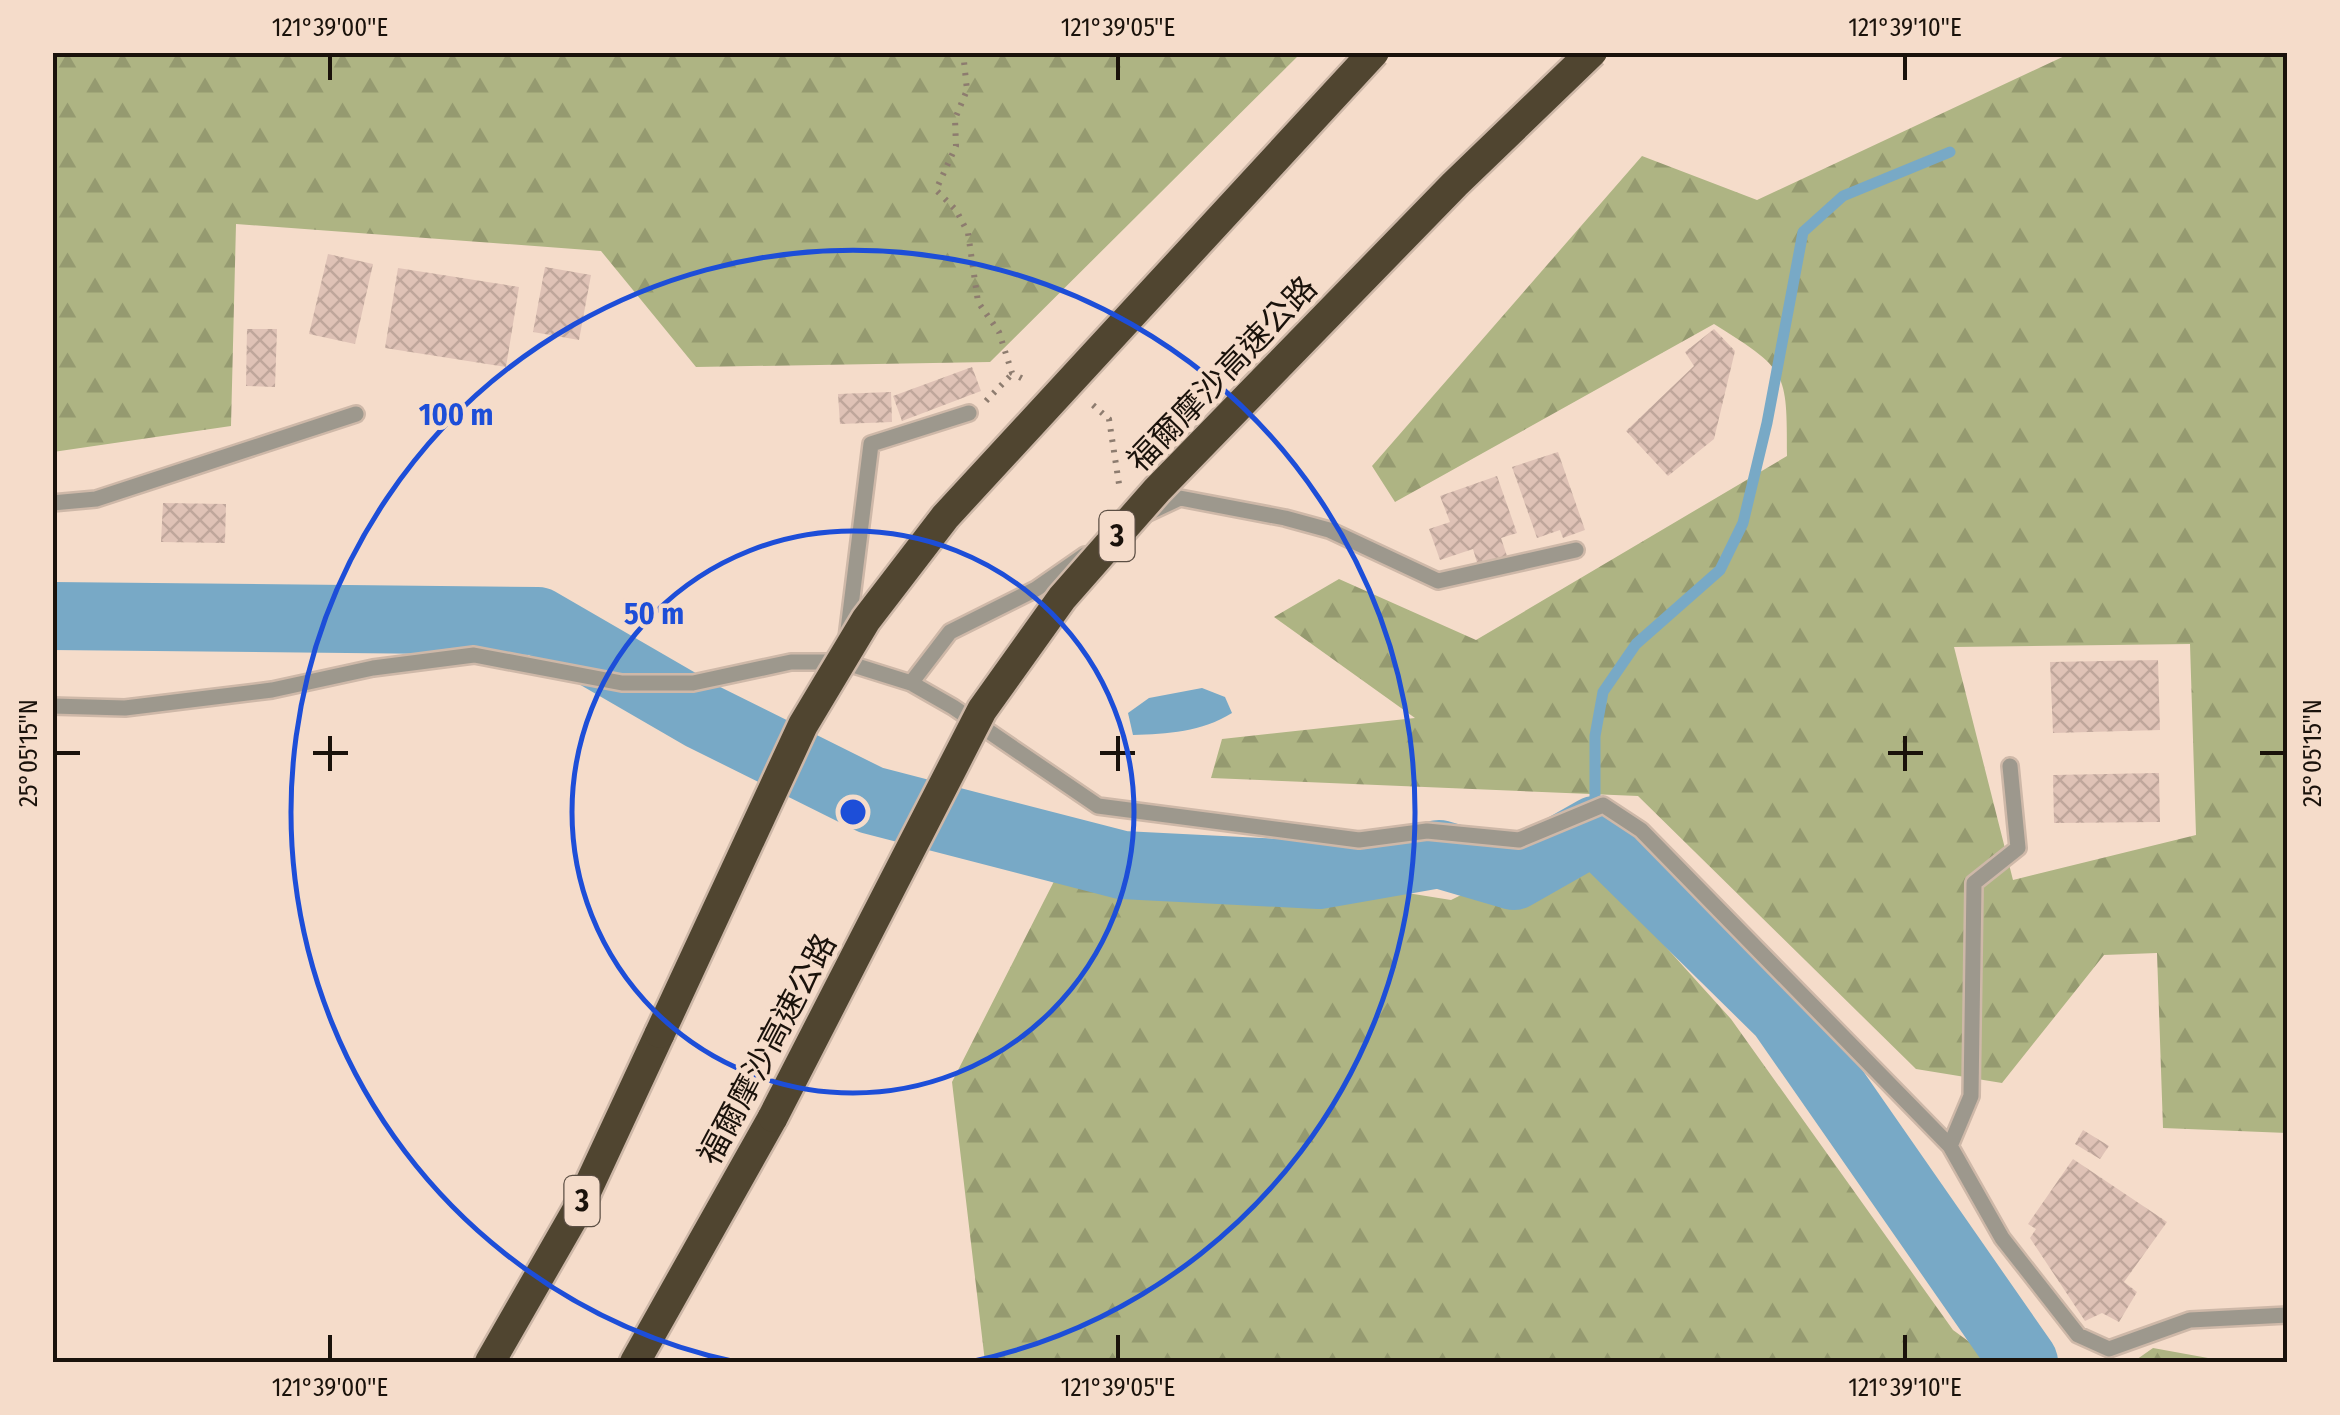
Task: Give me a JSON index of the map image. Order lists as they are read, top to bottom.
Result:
{
  "streets": {
    "highway": ["福爾摩沙高速公路", "3"]
  },
  "coordinates": [
    "121°39'00\"E",
    "121°39'05\"E",
    "121°39'10\"E",
    "25°05'15\"N"
  ],
  "rings": ["100 m", "50 m"]
}
